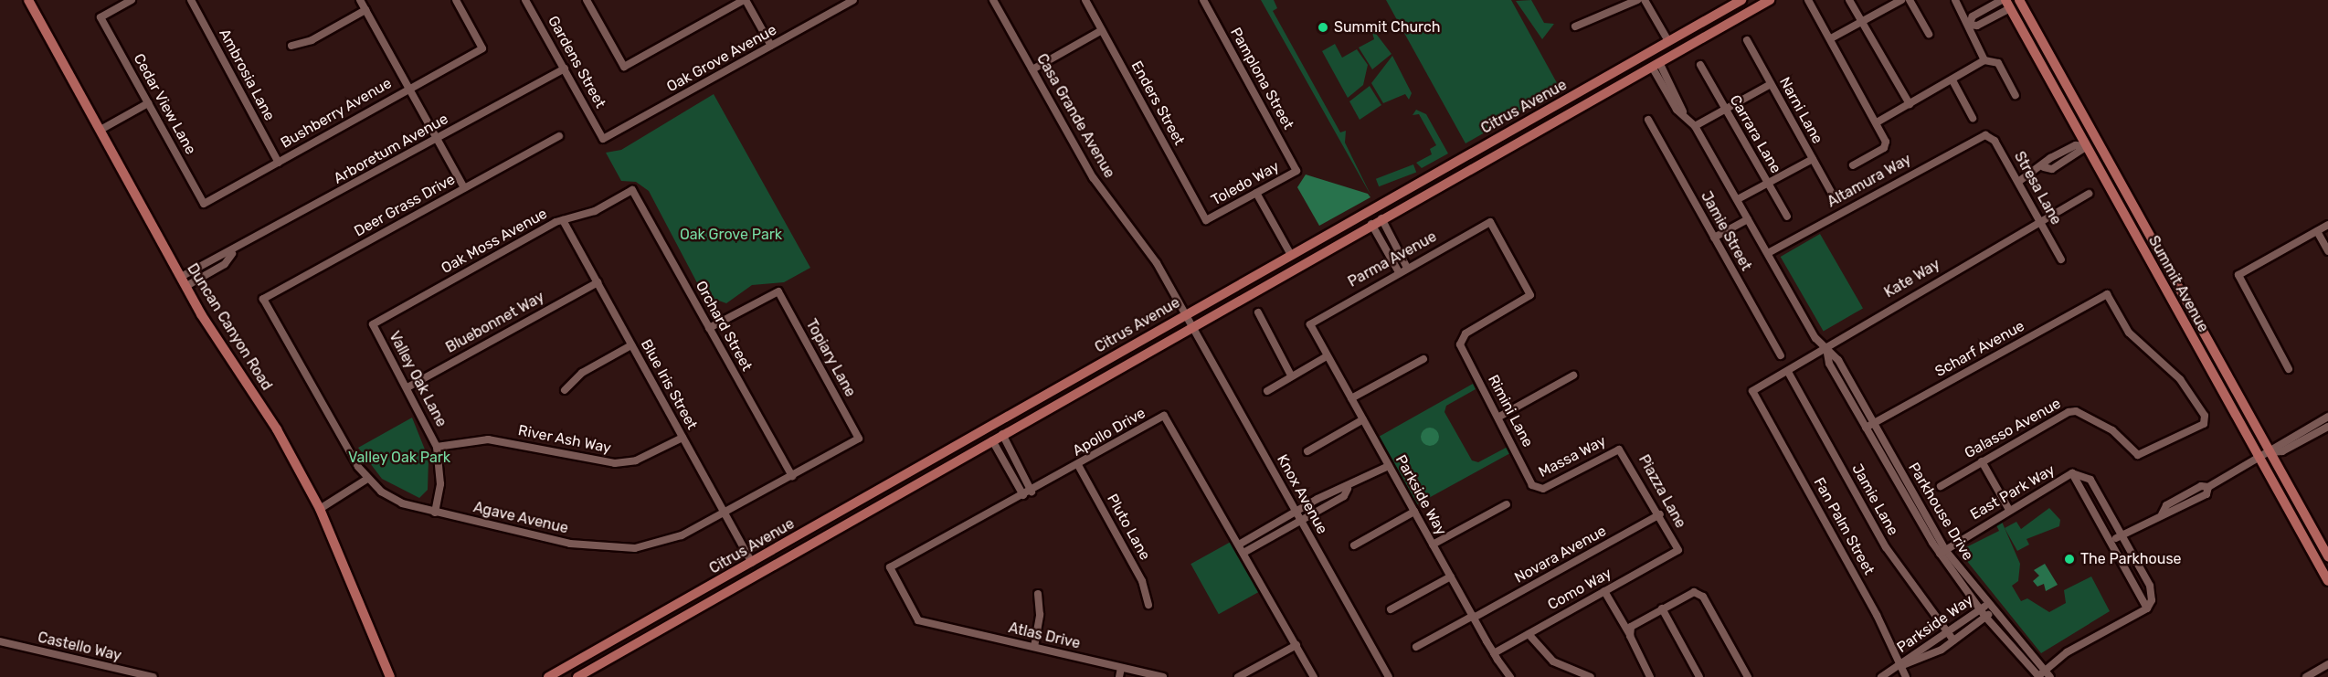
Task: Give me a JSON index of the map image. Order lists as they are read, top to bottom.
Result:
{
  "streets": {
    "main road": ["Citrus Avenue", "Summit Avenue", "Duncan Canyon Road"],
    "street": [
      "Oak Grove Avenue",
      "Gardens Street",
      "Ambrosia Lane",
      "Pamplona Street",
      "Enders Street",
      "Cedar View Lane",
      "Narni Lane",
      "Bushberry Avenue",
      "Casa Grande Avenue",
      "Carrara Lane",
      "Arboretum Avenue",
      "Altamura Way",
      "Toledo Way",
      "Stresa Lane",
      "Deer Grass Drive",
      "Jamie Street",
      "Oak Moss Avenue",
      "Parma Avenue",
      "Kate Way",
      "Bluebonnet Way",
      "Orchard Street",
      "Scharf Avenue",
      "Topiary Lane",
      "Valley Oak Lane",
      "Blue Iris Street",
      "Rimini Lane",
      "Galasso Avenue",
      "Apollo Drive",
      "River Ash Way",
      "Massa Way",
      "Piazza Lane",
      "East Park Way",
      "Knox Avenue",
      "Parkside Way",
      "Jamie Lane",
      "Parkhouse Drive",
      "Agave Avenue",
      "Fan Palm Street",
      "Pluto Lane",
      "Novara Avenue",
      "Como Way",
      "Atlas Drive",
      "Castello Way"
    ]
  },
  "crossings": [
    ["Oak Grove Avenue", "Gardens Street"],
    ["Gardens Street", "Arboretum Avenue"],
    ["Ambrosia Lane", "Bushberry Avenue"],
    ["Pamplona Street", "Toledo Way"],
    ["Enders Street", "Toledo Way"],
    ["Cedar View Lane", "Bushberry Avenue"],
    ["Citrus Avenue", "Casa Grande Avenue"],
    ["Citrus Avenue", "Blue Iris Street"],
    ["Citrus Avenue", "Knox Avenue"],
    ["Citrus Avenue", "Parkhouse Drive"],
    ["Casa Grande Avenue", "Knox Avenue"],
    ["Arboretum Avenue", "Duncan Canyon Road"],
    ["Altamura Way", "Stresa Lane"],
    ["Altamura Way", "Parkhouse Drive"],
    ["Stresa Lane", "Kate Way"],
    ["Deer Grass Drive", "Agave Avenue"],
    ["Oak Moss Avenue", "Orchard Street"],
    ["Oak Moss Avenue", "Valley Oak Lane"],
    ["Oak Moss Avenue", "Blue Iris Street"],
    ["Parma Avenue", "Rimini Lane"],
    ["Parma Avenue", "Parkside Way"],
    ["Kate Way", "Jamie Lane"],
    ["Kate Way", "Parkhouse Drive"],
    ["Kate Way", "Fan Palm Street"],
    ["Bluebonnet Way", "Valley Oak Lane"],
    ["Bluebonnet Way", "Blue Iris Street"],
    ["Orchard Street", "Topiary Lane"],
    ["Orchard Street", "Agave Avenue"],
    ["Scharf Avenue", "Galasso Avenue"],
    ["Scharf Avenue", "Parkhouse Drive"],
    ["Topiary Lane", "Agave Avenue"],
    ["Valley Oak Lane", "River Ash Way"],
    ["Valley Oak Lane", "Agave Avenue"],
    ["Blue Iris Street", "River Ash Way"],
    ["Blue Iris Street", "Agave Avenue"],
    ["Rimini Lane", "Massa Way"],
    ["Apollo Drive", "Pluto Lane"],
    ["Apollo Drive", "Atlas Drive"],
    ["Massa Way", "Piazza Lane"],
    ["Piazza Lane", "Novara Avenue"],
    ["Piazza Lane", "Como Way"],
    ["East Park Way", "Parkhouse Drive"],
    ["Parkside Way", "Jamie Lane"],
    ["Parkside Way", "Parkhouse Drive"],
    ["Parkside Way", "Fan Palm Street"],
    ["Parkside Way", "Novara Avenue"],
    ["Parkside Way", "Como Way"]
  ],
  "parks": ["Oak Grove Park", "Valley Oak Park"],
  "places": ["Summit Church", "The Parkhouse"]
}
